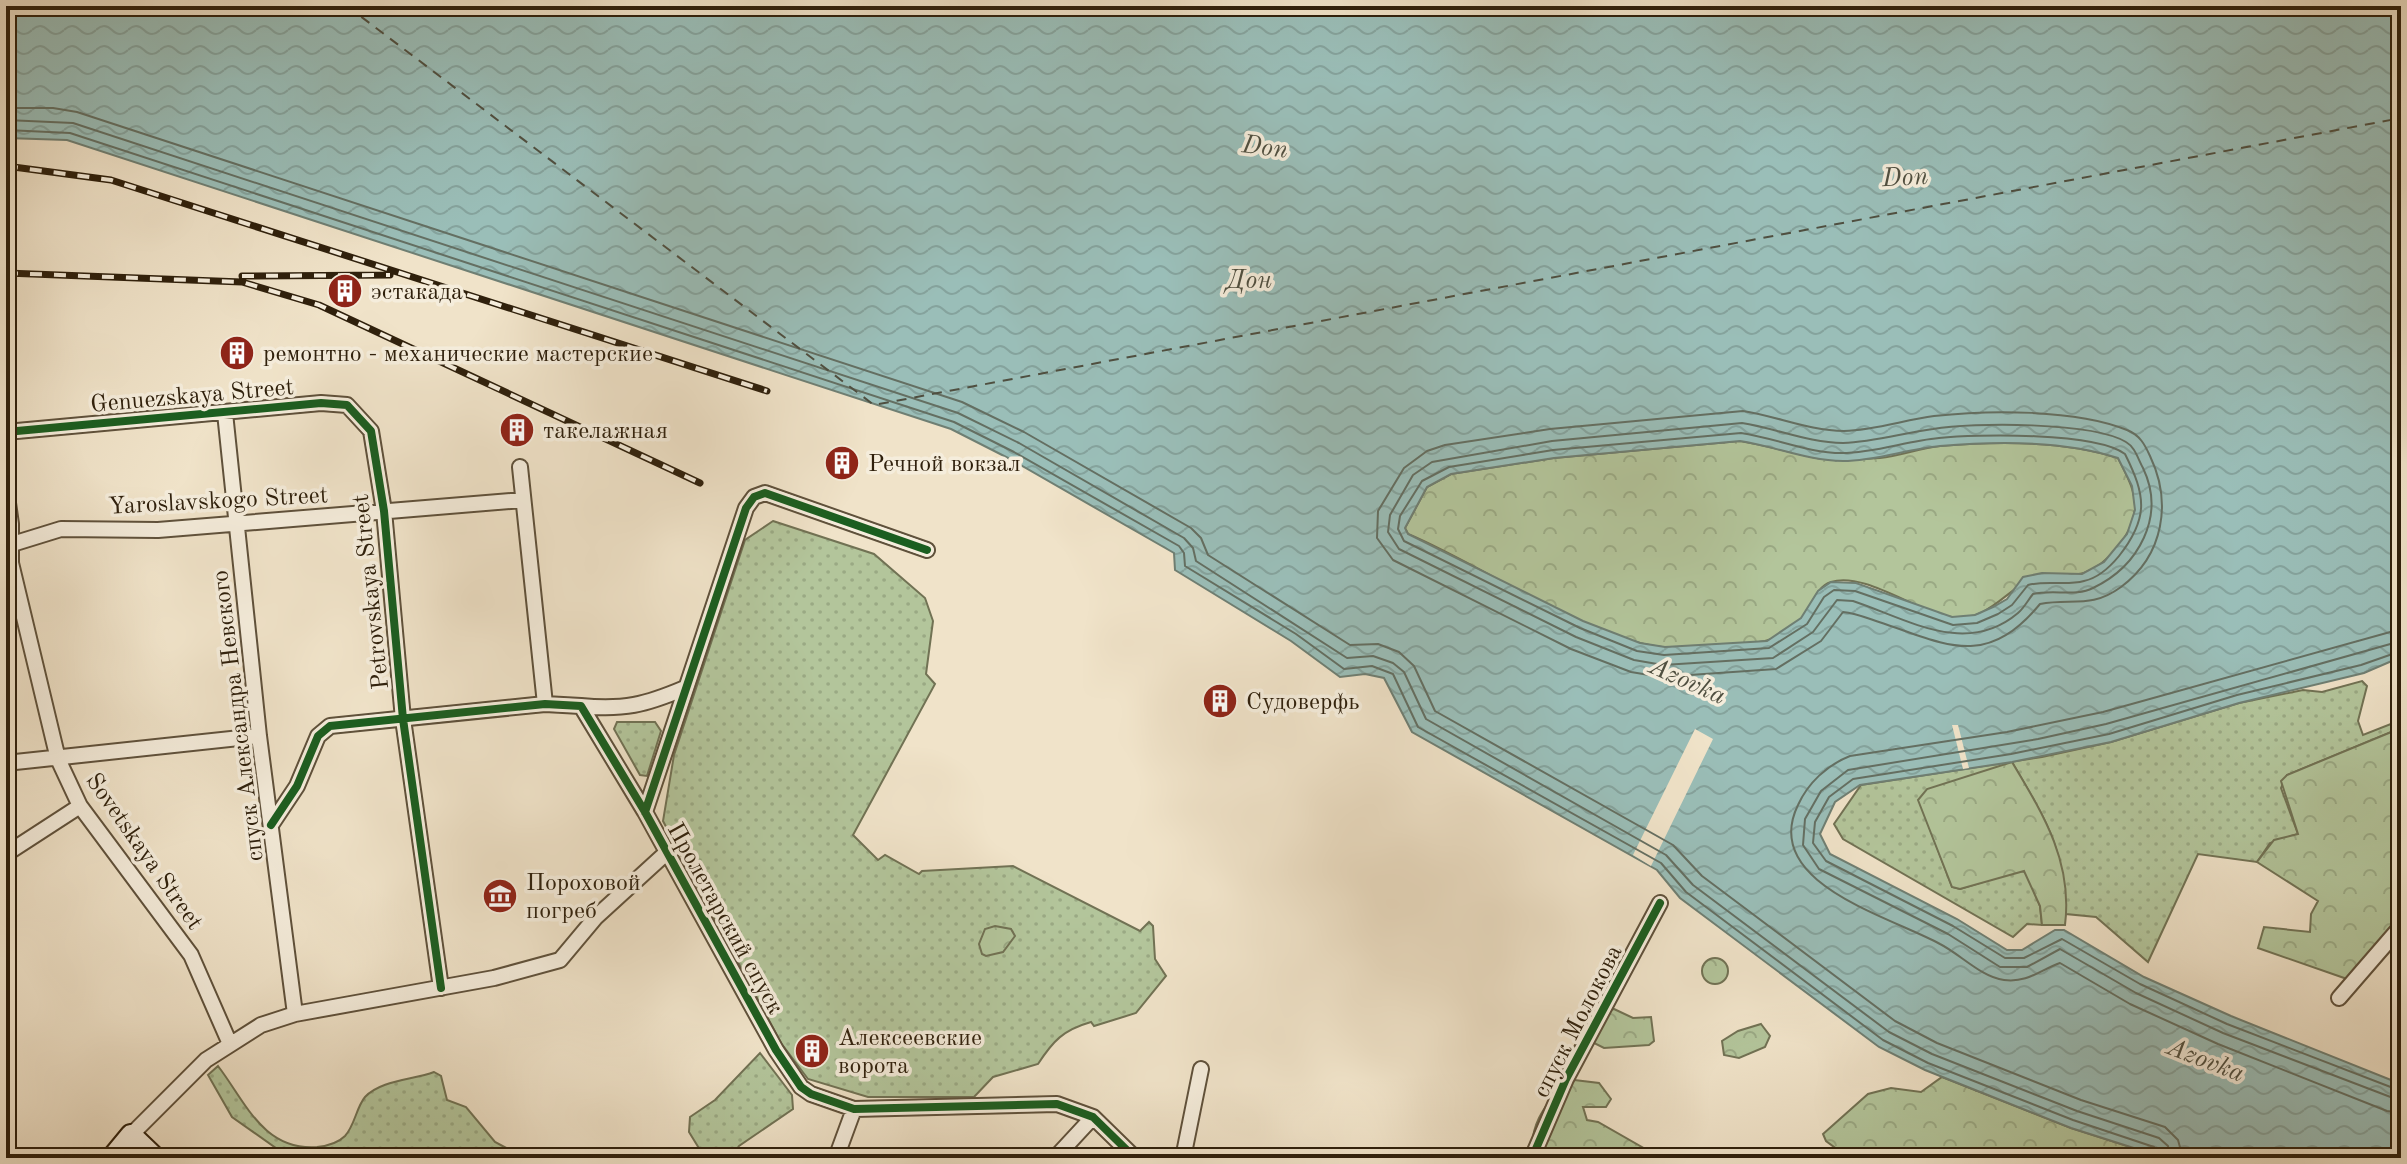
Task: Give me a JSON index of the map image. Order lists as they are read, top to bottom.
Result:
{
  "streets": {
    "street": [
      "Genuezskaya Street",
      "Yaroslavskogo Street",
      "Petrovskaya Street",
      "спуск Александра Невского",
      "Sovetskaya Street",
      "Пролетарский спуск",
      "спуск Молокова"
    ]
  },
  "crossings": [
    ["Genuezskaya Street", "Petrovskaya Street"],
    ["Genuezskaya Street", "спуск Александра Невского"],
    ["Yaroslavskogo Street", "Petrovskaya Street"],
    ["Yaroslavskogo Street", "спуск Александра Невского"],
    ["Yaroslavskogo Street", "Sovetskaya Street"]
  ],
  "water": ["Don", "Дон", "Azovka"],
  "places": {
    "building": [
      "эстакада",
      "ремонтно - механические мастерские",
      "такелажная",
      "Речной вокзал",
      "Судоверфь",
      "Алексеевские ворота"
    ],
    "museum": ["Пороховой погреб"]
  }
}
